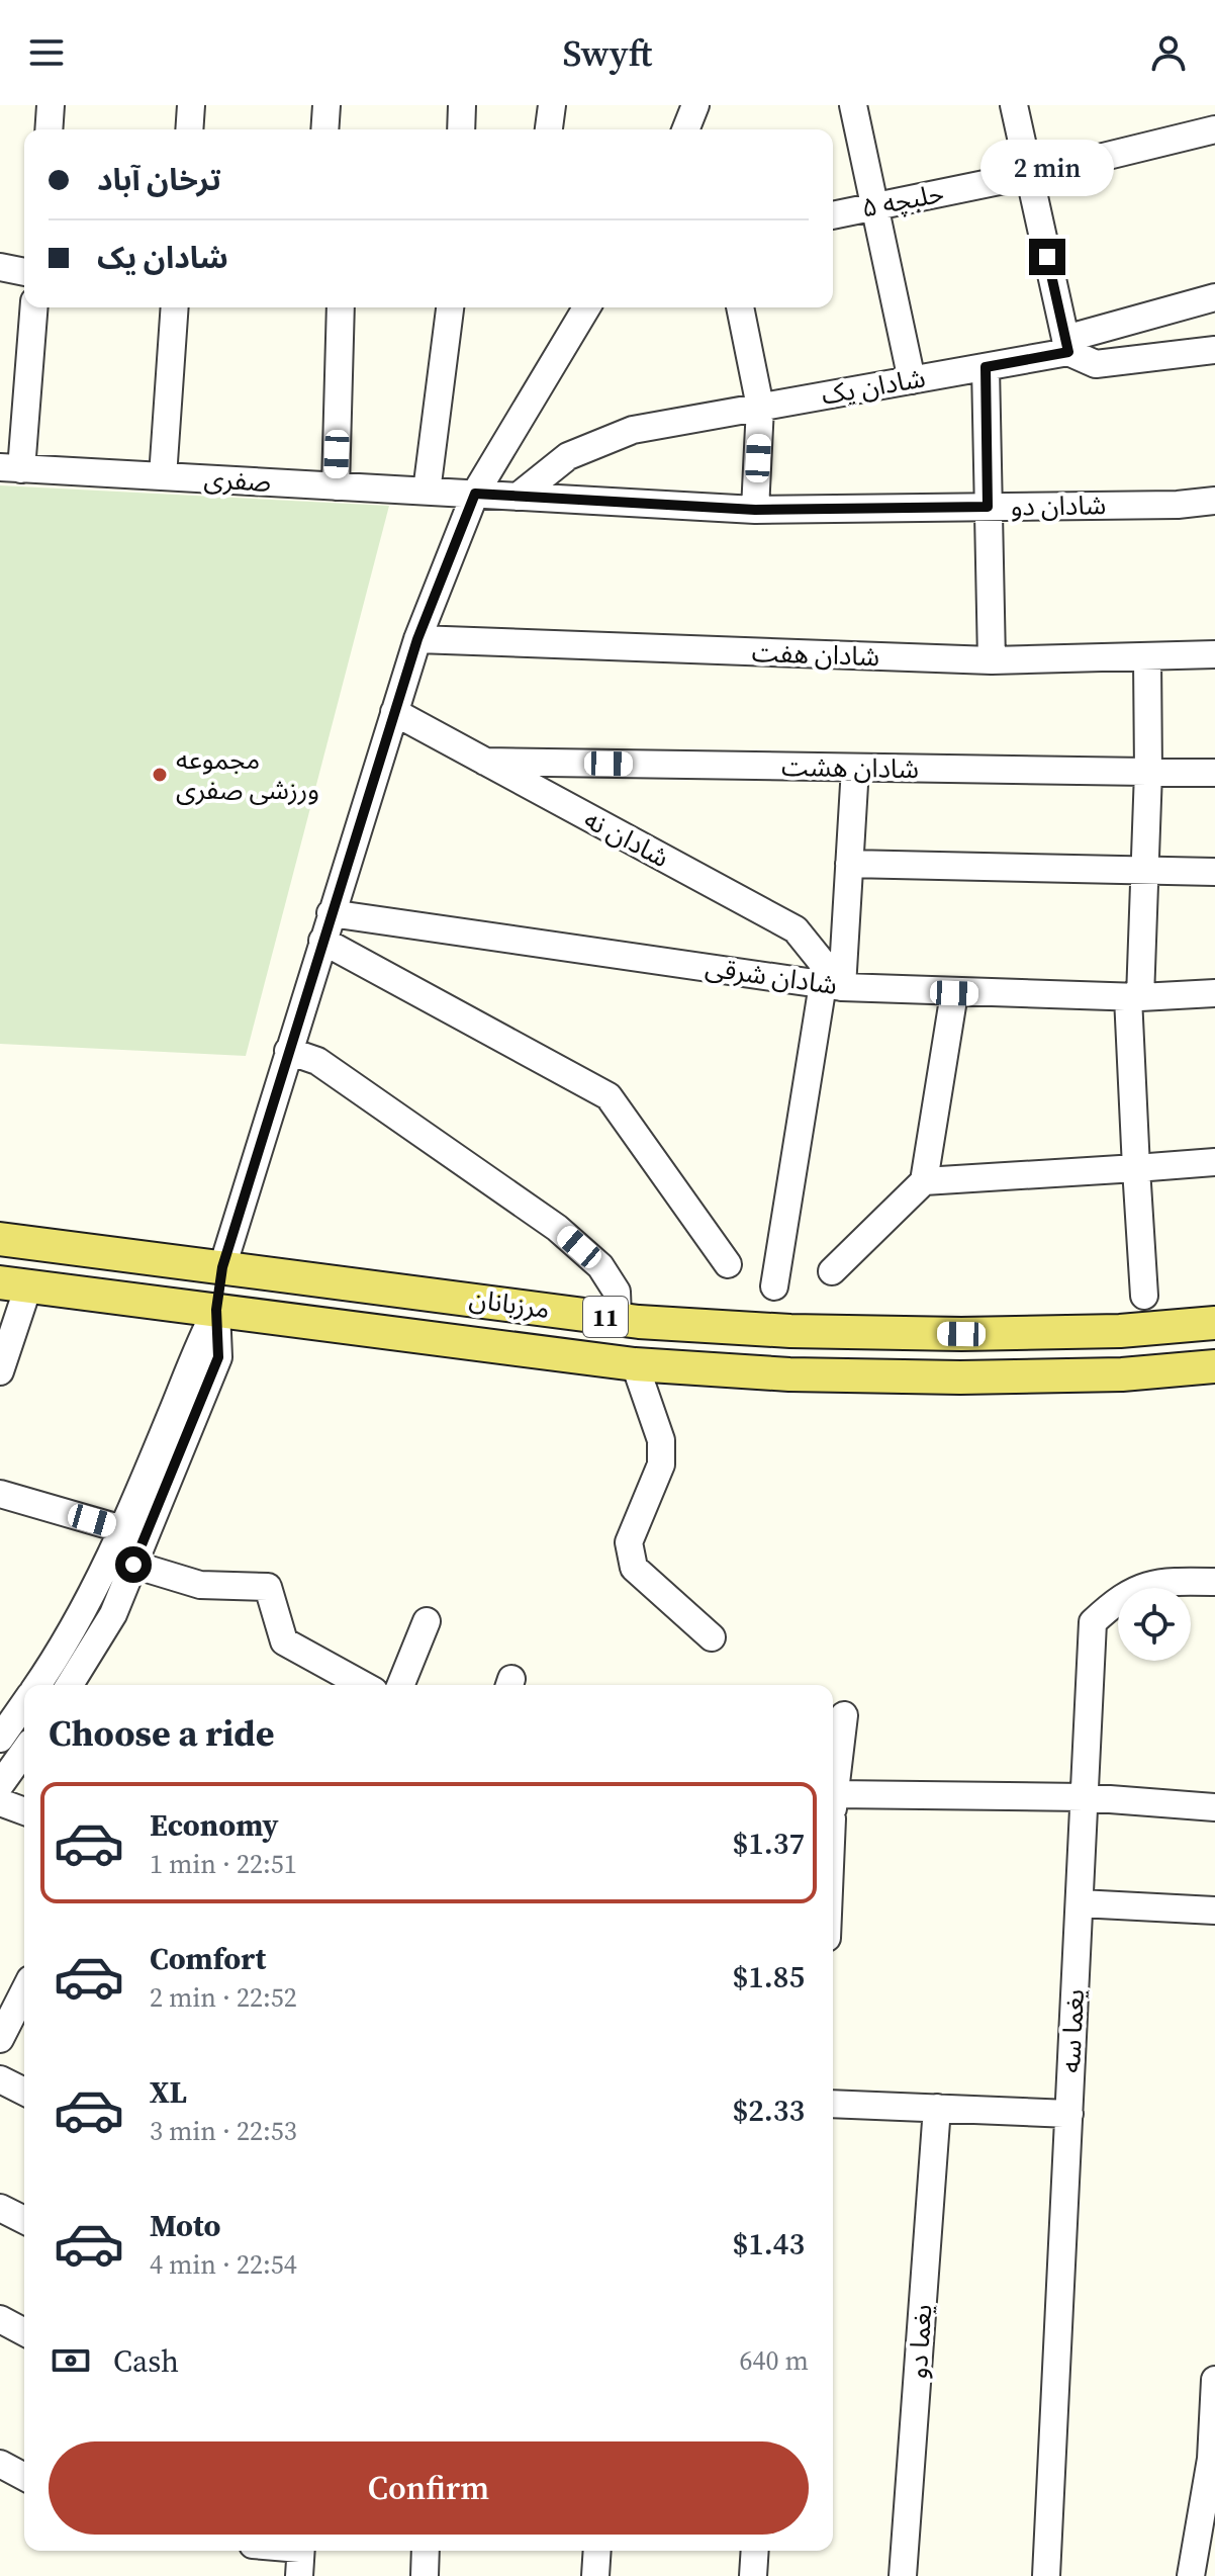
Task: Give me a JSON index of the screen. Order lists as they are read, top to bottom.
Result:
{
  "streets": {
    "main road": ["مرزبانان", "11"],
    "street": [
      "حلبچه ۵",
      "شادان یک",
      "صفری",
      "شادان دو",
      "شادان هفت",
      "شادان هشت",
      "شادان نه",
      "شادان شرقی",
      "یغما سه",
      "یغما دو"
    ]
  },
  "crossings": [
    ["شادان یک", "شادان دو"],
    ["صفری", "شادان دو"],
    ["شادان هشت", "شادان نه"],
    ["شادان نه", "شادان شرقی"]
  ],
  "places": ["مجموعه ورزشی صفری"],
  "page": {
    "header": "Swyft",
    "banner": ["ترخان آباد", "شادان یک"],
    "bubble": "2 min",
    "heading": "Choose a ride",
    "list": [
      {
        "name": "Economy",
        "note": "1 min · 22:51",
        "value": "$1.37"
      },
      {
        "name": "Comfort",
        "note": "2 min · 22:52",
        "value": "$1.85"
      },
      {
        "name": "XL",
        "note": "3 min · 22:53",
        "value": "$2.33"
      },
      {
        "name": "Moto",
        "note": "4 min · 22:54",
        "value": "$1.43"
      }
    ],
    "pay": ["Cash", "640 m"],
    "buttons": "Confirm"
  }
}
